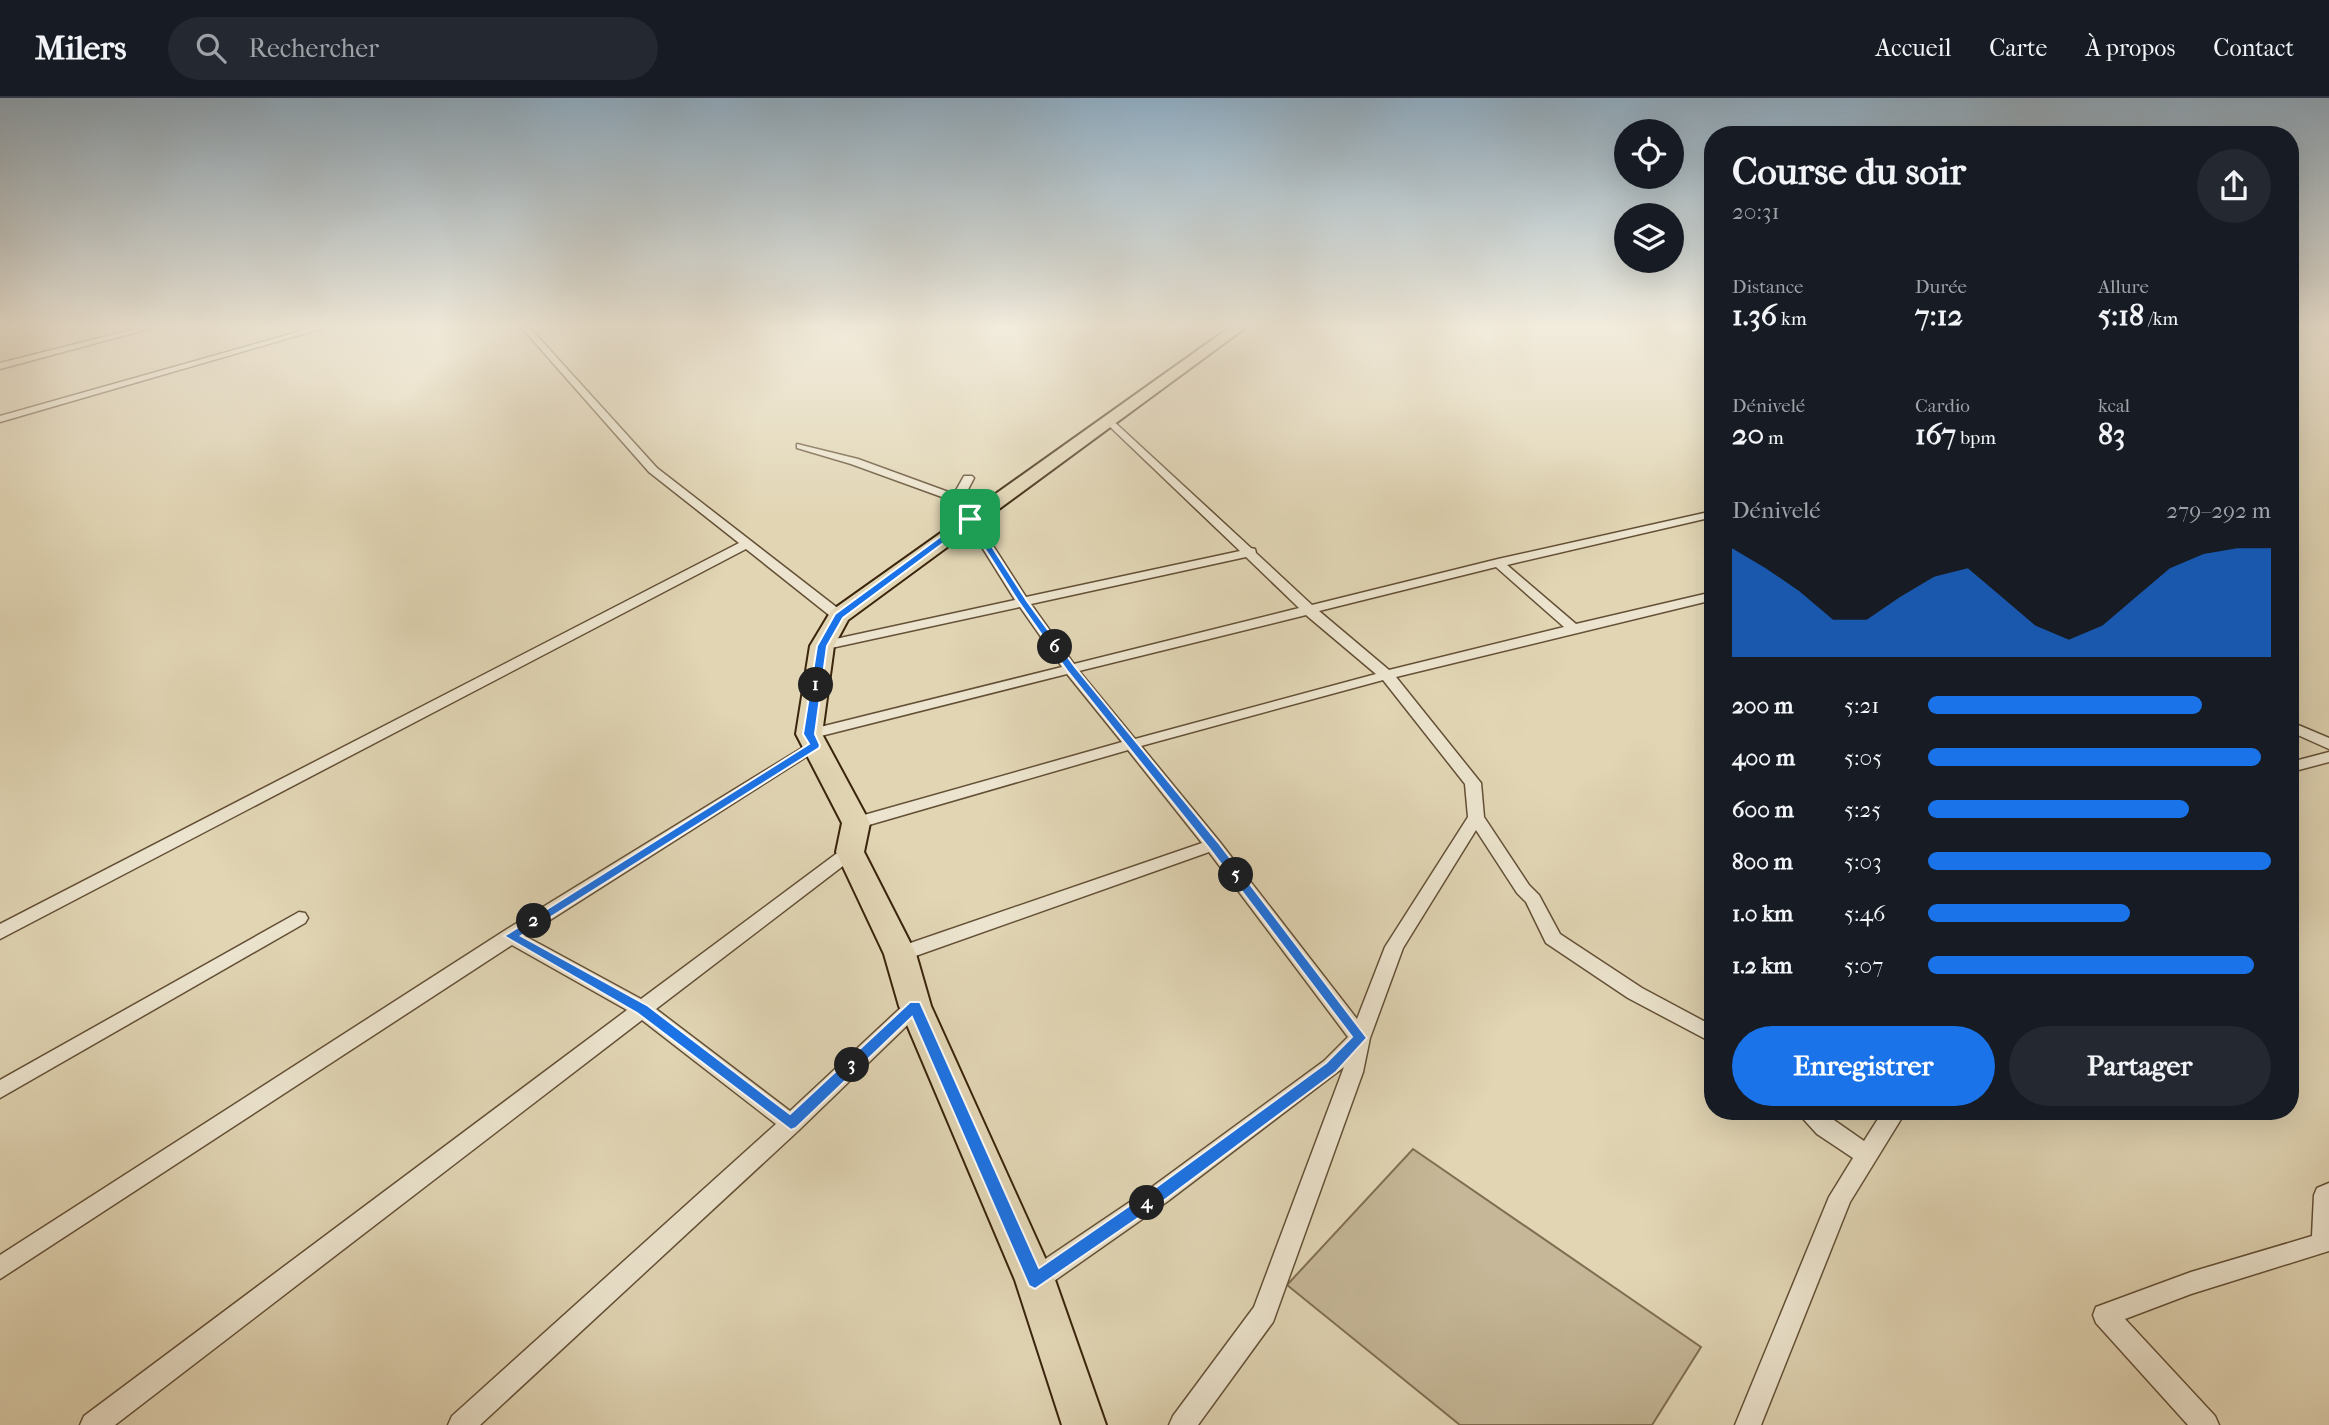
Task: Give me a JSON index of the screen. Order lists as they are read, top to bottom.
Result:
{
  "page": {
    "header": "Milers",
    "search": "Rechercher",
    "nav": [
      "Accueil",
      "Carte",
      "À propos",
      "Contact"
    ],
    "heading": ["Course du soir", "20:31"],
    "stats": [
      ["Distance", "1.36 km"],
      ["Durée", "7:12"],
      ["Allure", "5:18 /km"],
      ["Dénivelé", "20 m"],
      ["Cardio", "167 bpm"],
      ["kcal", "83"]
    ],
    "chart": ["Dénivelé", "279–292 m"],
    "pins": [
      "6",
      "1",
      "5",
      "2",
      "3",
      "4"
    ],
    "list": [
      {
        "name": "200 m",
        "note": "5:21"
      },
      {
        "name": "400 m",
        "note": "5:05"
      },
      {
        "name": "600 m",
        "note": "5:25"
      },
      {
        "name": "800 m",
        "note": "5:03"
      },
      {
        "name": "1.0 km",
        "note": "5:46"
      },
      {
        "name": "1.2 km",
        "note": "5:07"
      }
    ],
    "buttons": ["Enregistrer", "Partager"]
  }
}
